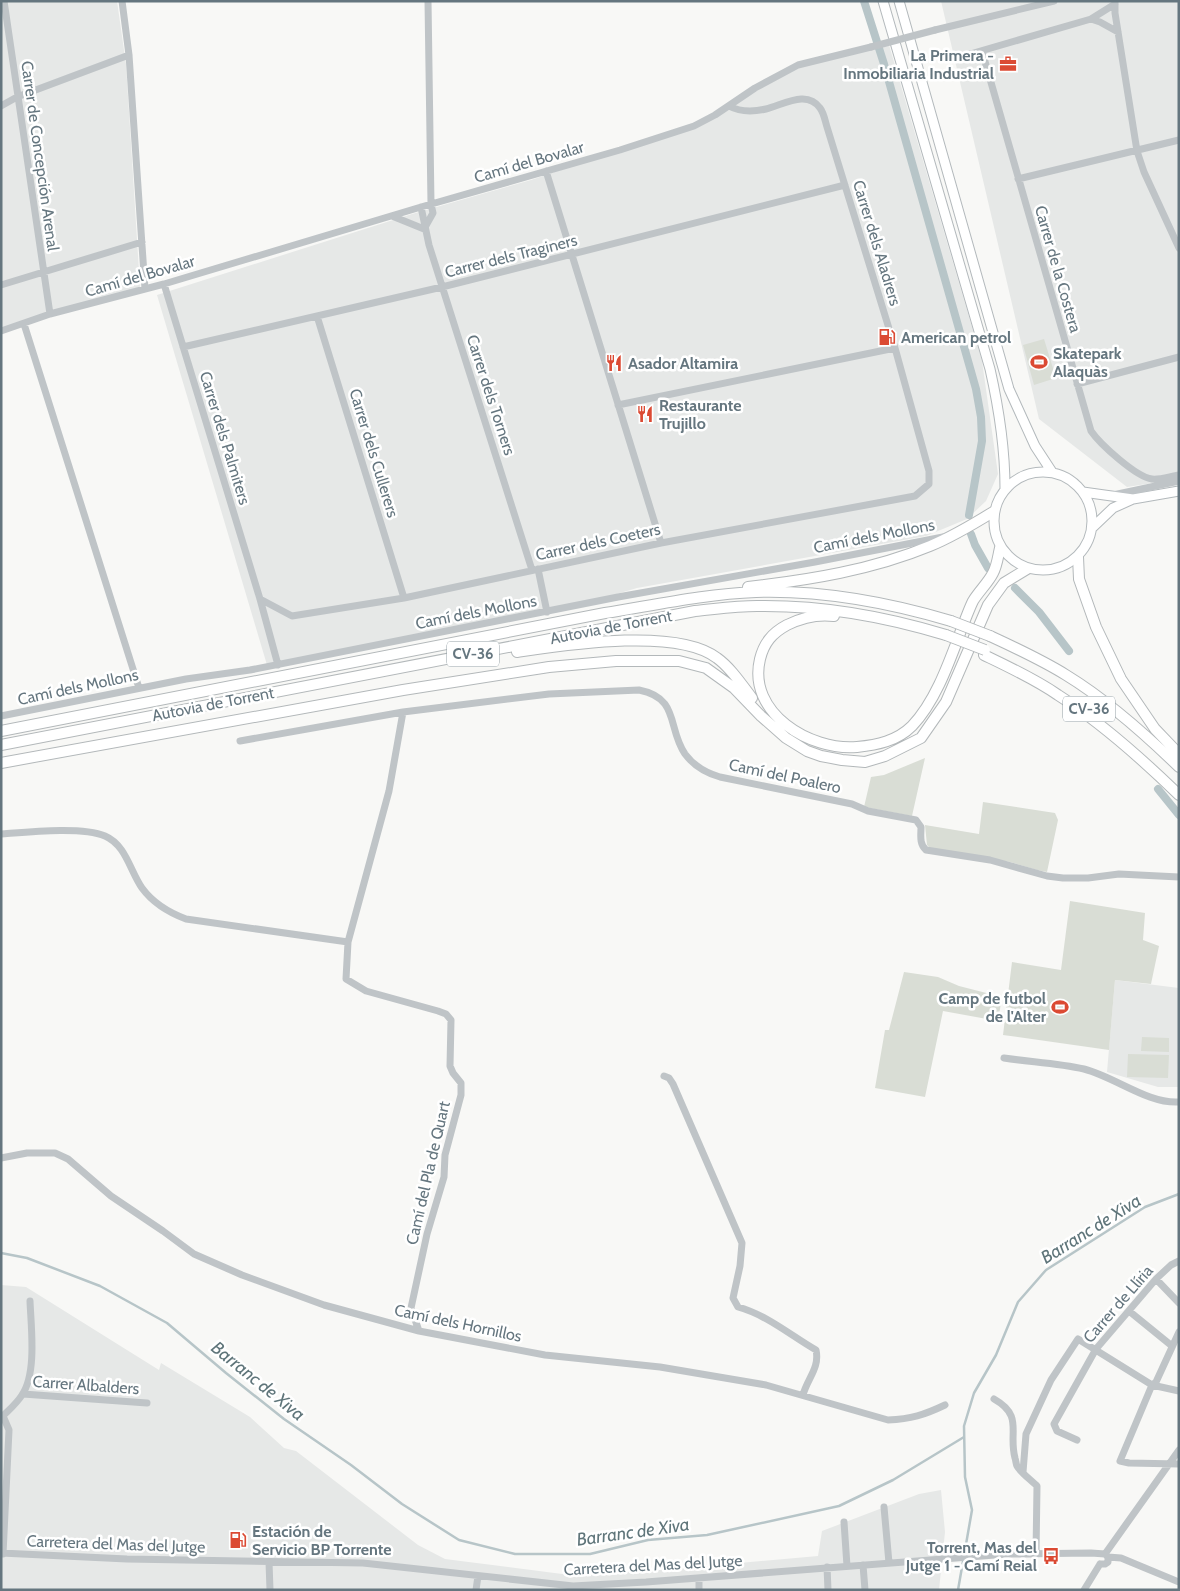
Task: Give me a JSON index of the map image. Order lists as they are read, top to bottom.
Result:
{
  "streets": {
    "highway": ["Autovia de Torrent", "CV-36"],
    "street": [
      "Carrer de Concepción Arenal",
      "Camí del Bovalar",
      "Carrer dels Aladrers",
      "Carrer dels Traginers",
      "Carrer de la Costera",
      "Carrer dels Torners",
      "Carrer dels Palmiters",
      "Carrer dels Cullerers",
      "Camí dels Mollons",
      "Carrer dels Coeters",
      "Camí del Poalero",
      "Camí del Pla de Quart",
      "Carrer de Llíria",
      "Camí dels Hornillos",
      "Carrer Albalders",
      "Carretera del Mas del Jutge"
    ]
  },
  "crossings": [
    ["Carrer de Concepción Arenal", "Camí del Bovalar"],
    ["Camí del Bovalar", "Carrer dels Aladrers"],
    ["Camí del Bovalar", "Carrer dels Torners"],
    ["Camí del Bovalar", "Carrer dels Palmiters"],
    ["Carrer dels Aladrers", "Carrer dels Traginers"],
    ["Carrer dels Aladrers", "Carrer dels Coeters"],
    ["Carrer dels Traginers", "Carrer dels Torners"],
    ["Carrer dels Traginers", "Carrer dels Palmiters"],
    ["Carrer dels Traginers", "Carrer dels Cullerers"],
    ["Carrer dels Torners", "Camí dels Mollons"],
    ["Carrer dels Torners", "Carrer dels Coeters"],
    ["Carrer dels Palmiters", "Camí dels Mollons"],
    ["Carrer dels Palmiters", "Carrer dels Coeters"],
    ["Carrer dels Cullerers", "Carrer dels Coeters"],
    ["Camí del Poalero", "Camí del Pla de Quart"],
    ["Camí del Pla de Quart", "Camí dels Hornillos"]
  ],
  "water": ["Barranc de Xiva"],
  "places": {
    "office": ["La Primera - Inmobiliaria Industrial"],
    "fuel station": ["American petrol", "Estación de Servicio BP Torrente"],
    "sports": ["Skatepark Alaquàs", "Camp de futbol de l'Alter"],
    "restaurant": ["Asador Altamira", "Restaurante Trujillo"],
    "bus stop": ["Torrent, Mas del Jutge 1 - Camí Reial"]
  }
}
